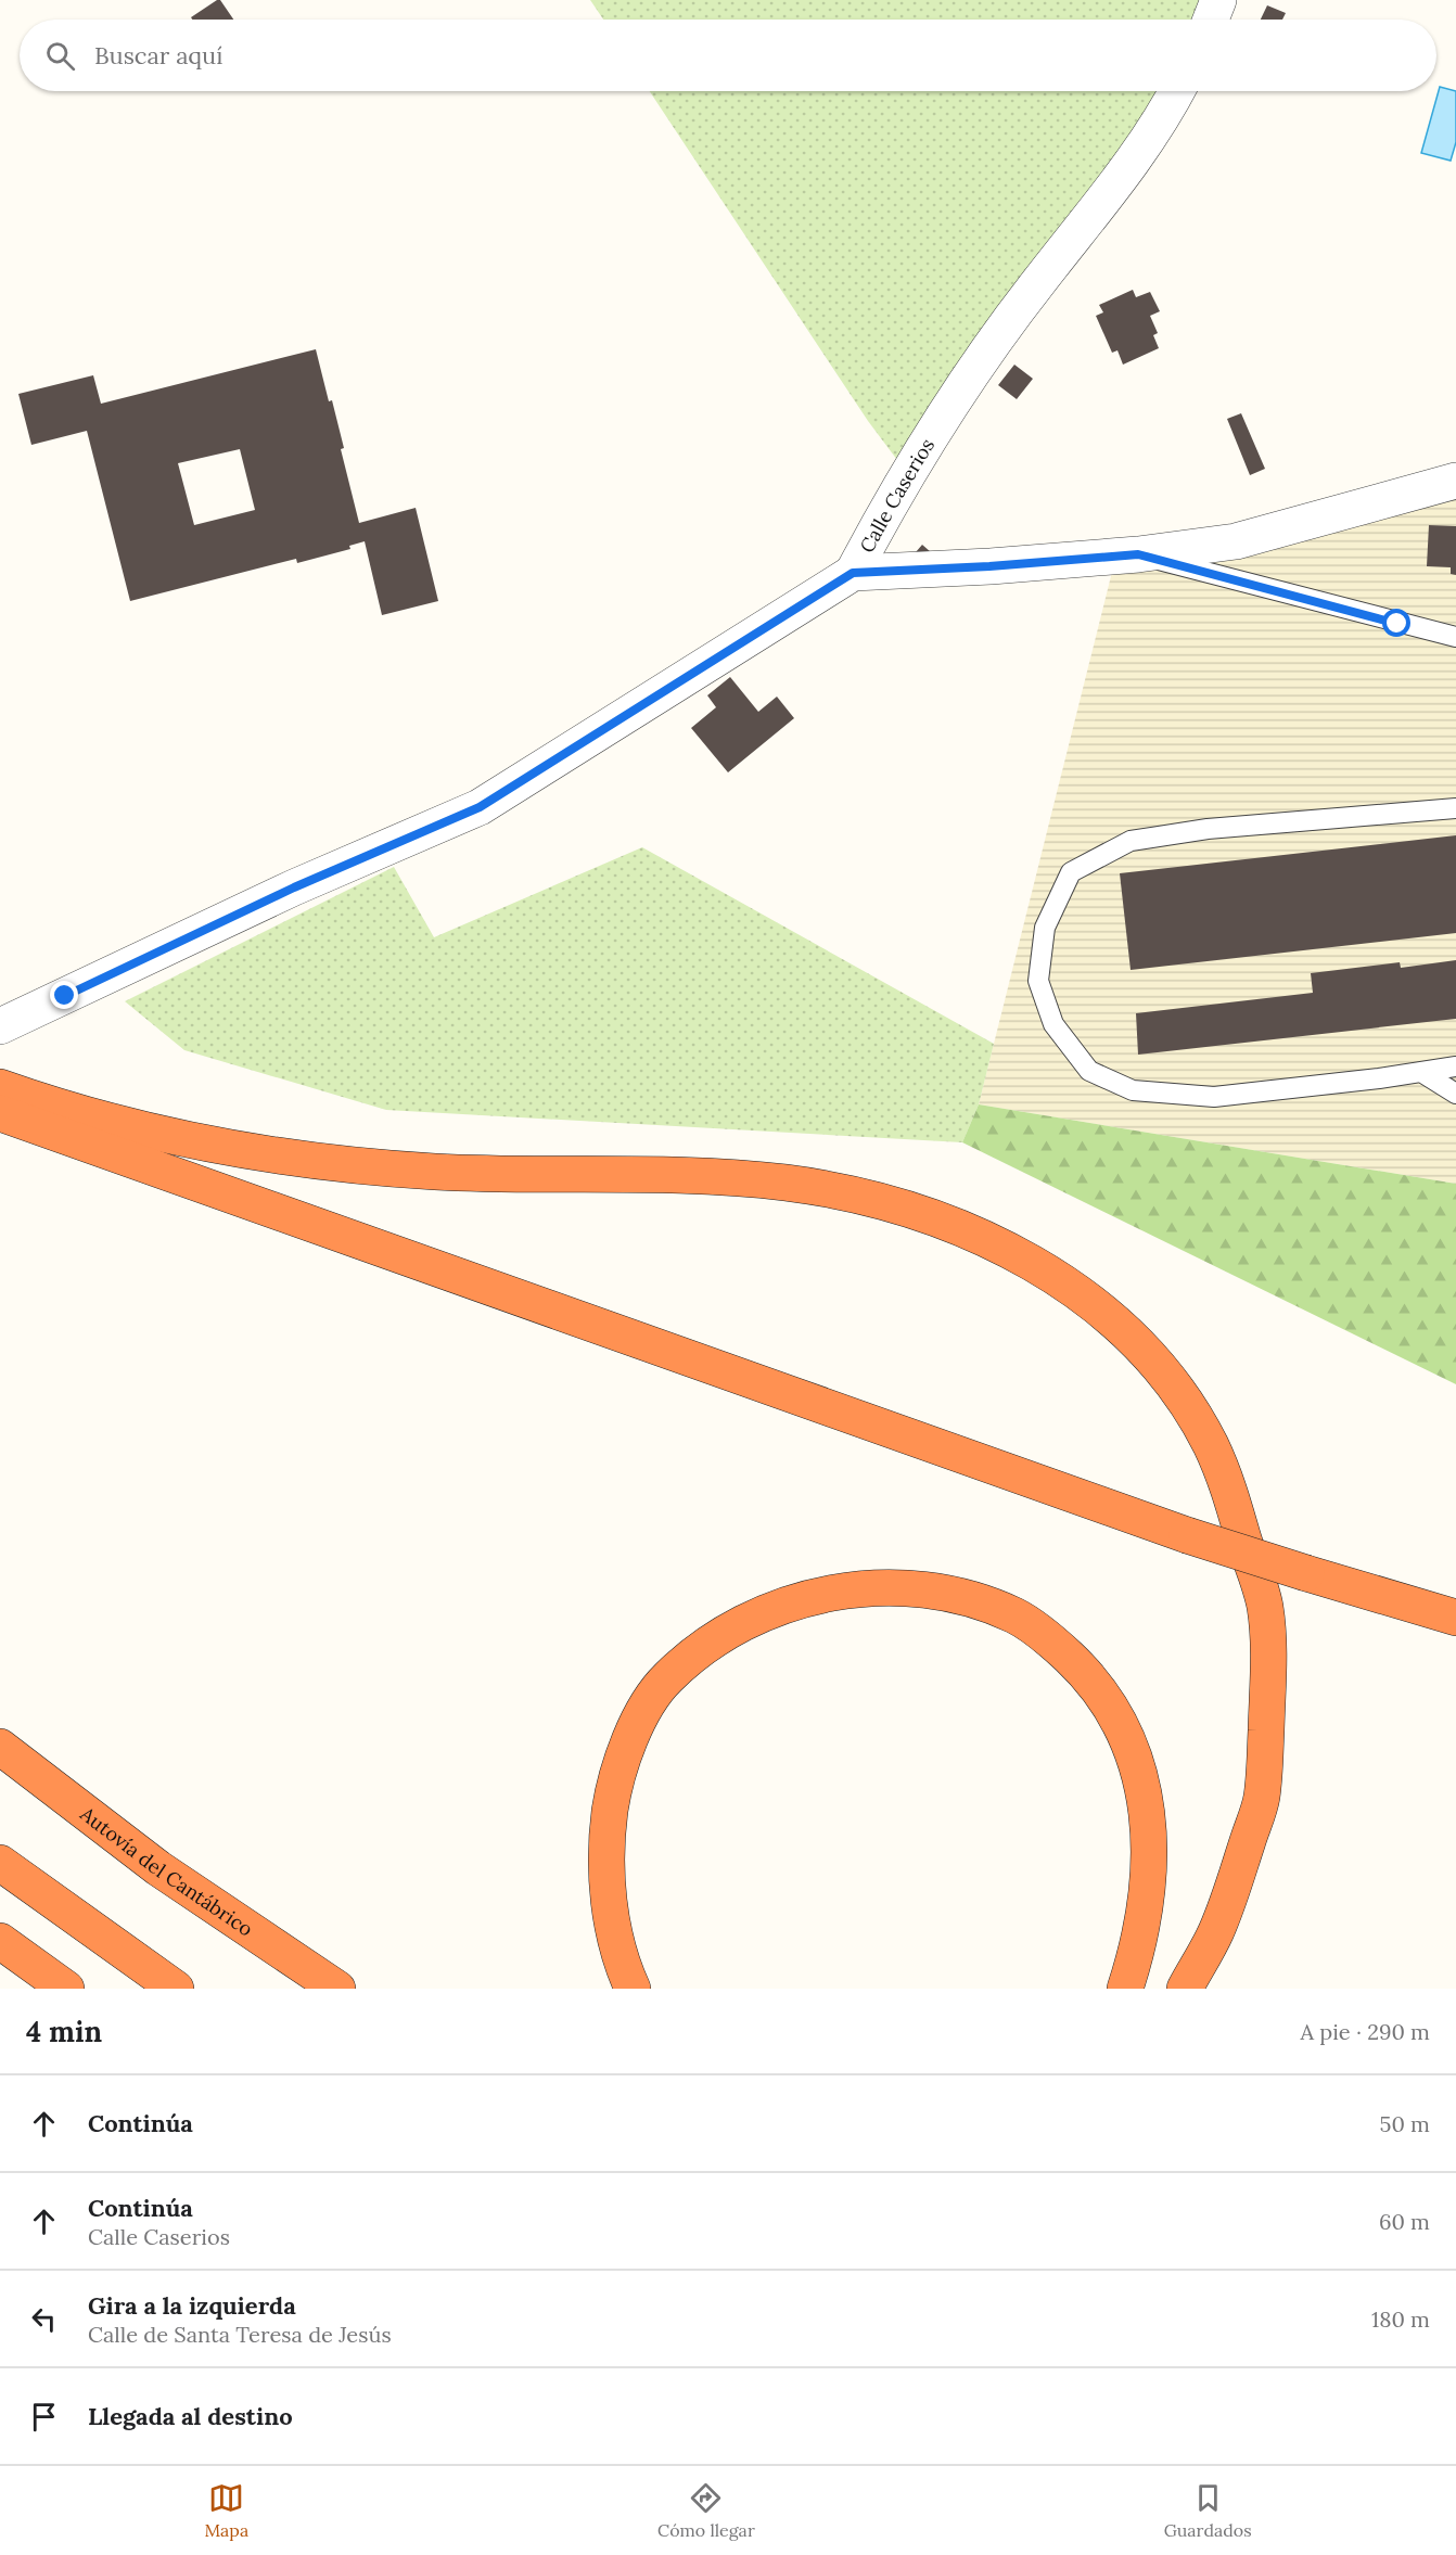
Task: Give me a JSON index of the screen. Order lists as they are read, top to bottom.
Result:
{
  "streets": {
    "highway": ["Autovía del Cantábrico"],
    "street": ["Calle Caserios"]
  },
  "page": {
    "search": "Buscar aquí",
    "heading": ["4 min", "A pie · 290 m"],
    "list": [
      ["Continúa", "50 m"],
      ["Continúa", "Calle Caserios", "60 m"],
      ["Gira a la izquierda", "Calle de Santa Teresa de Jesús", "180 m"],
      "Llegada al destino"
    ],
    "nav": ["Mapa", "Cómo llegar", "Guardados"]
  }
}
